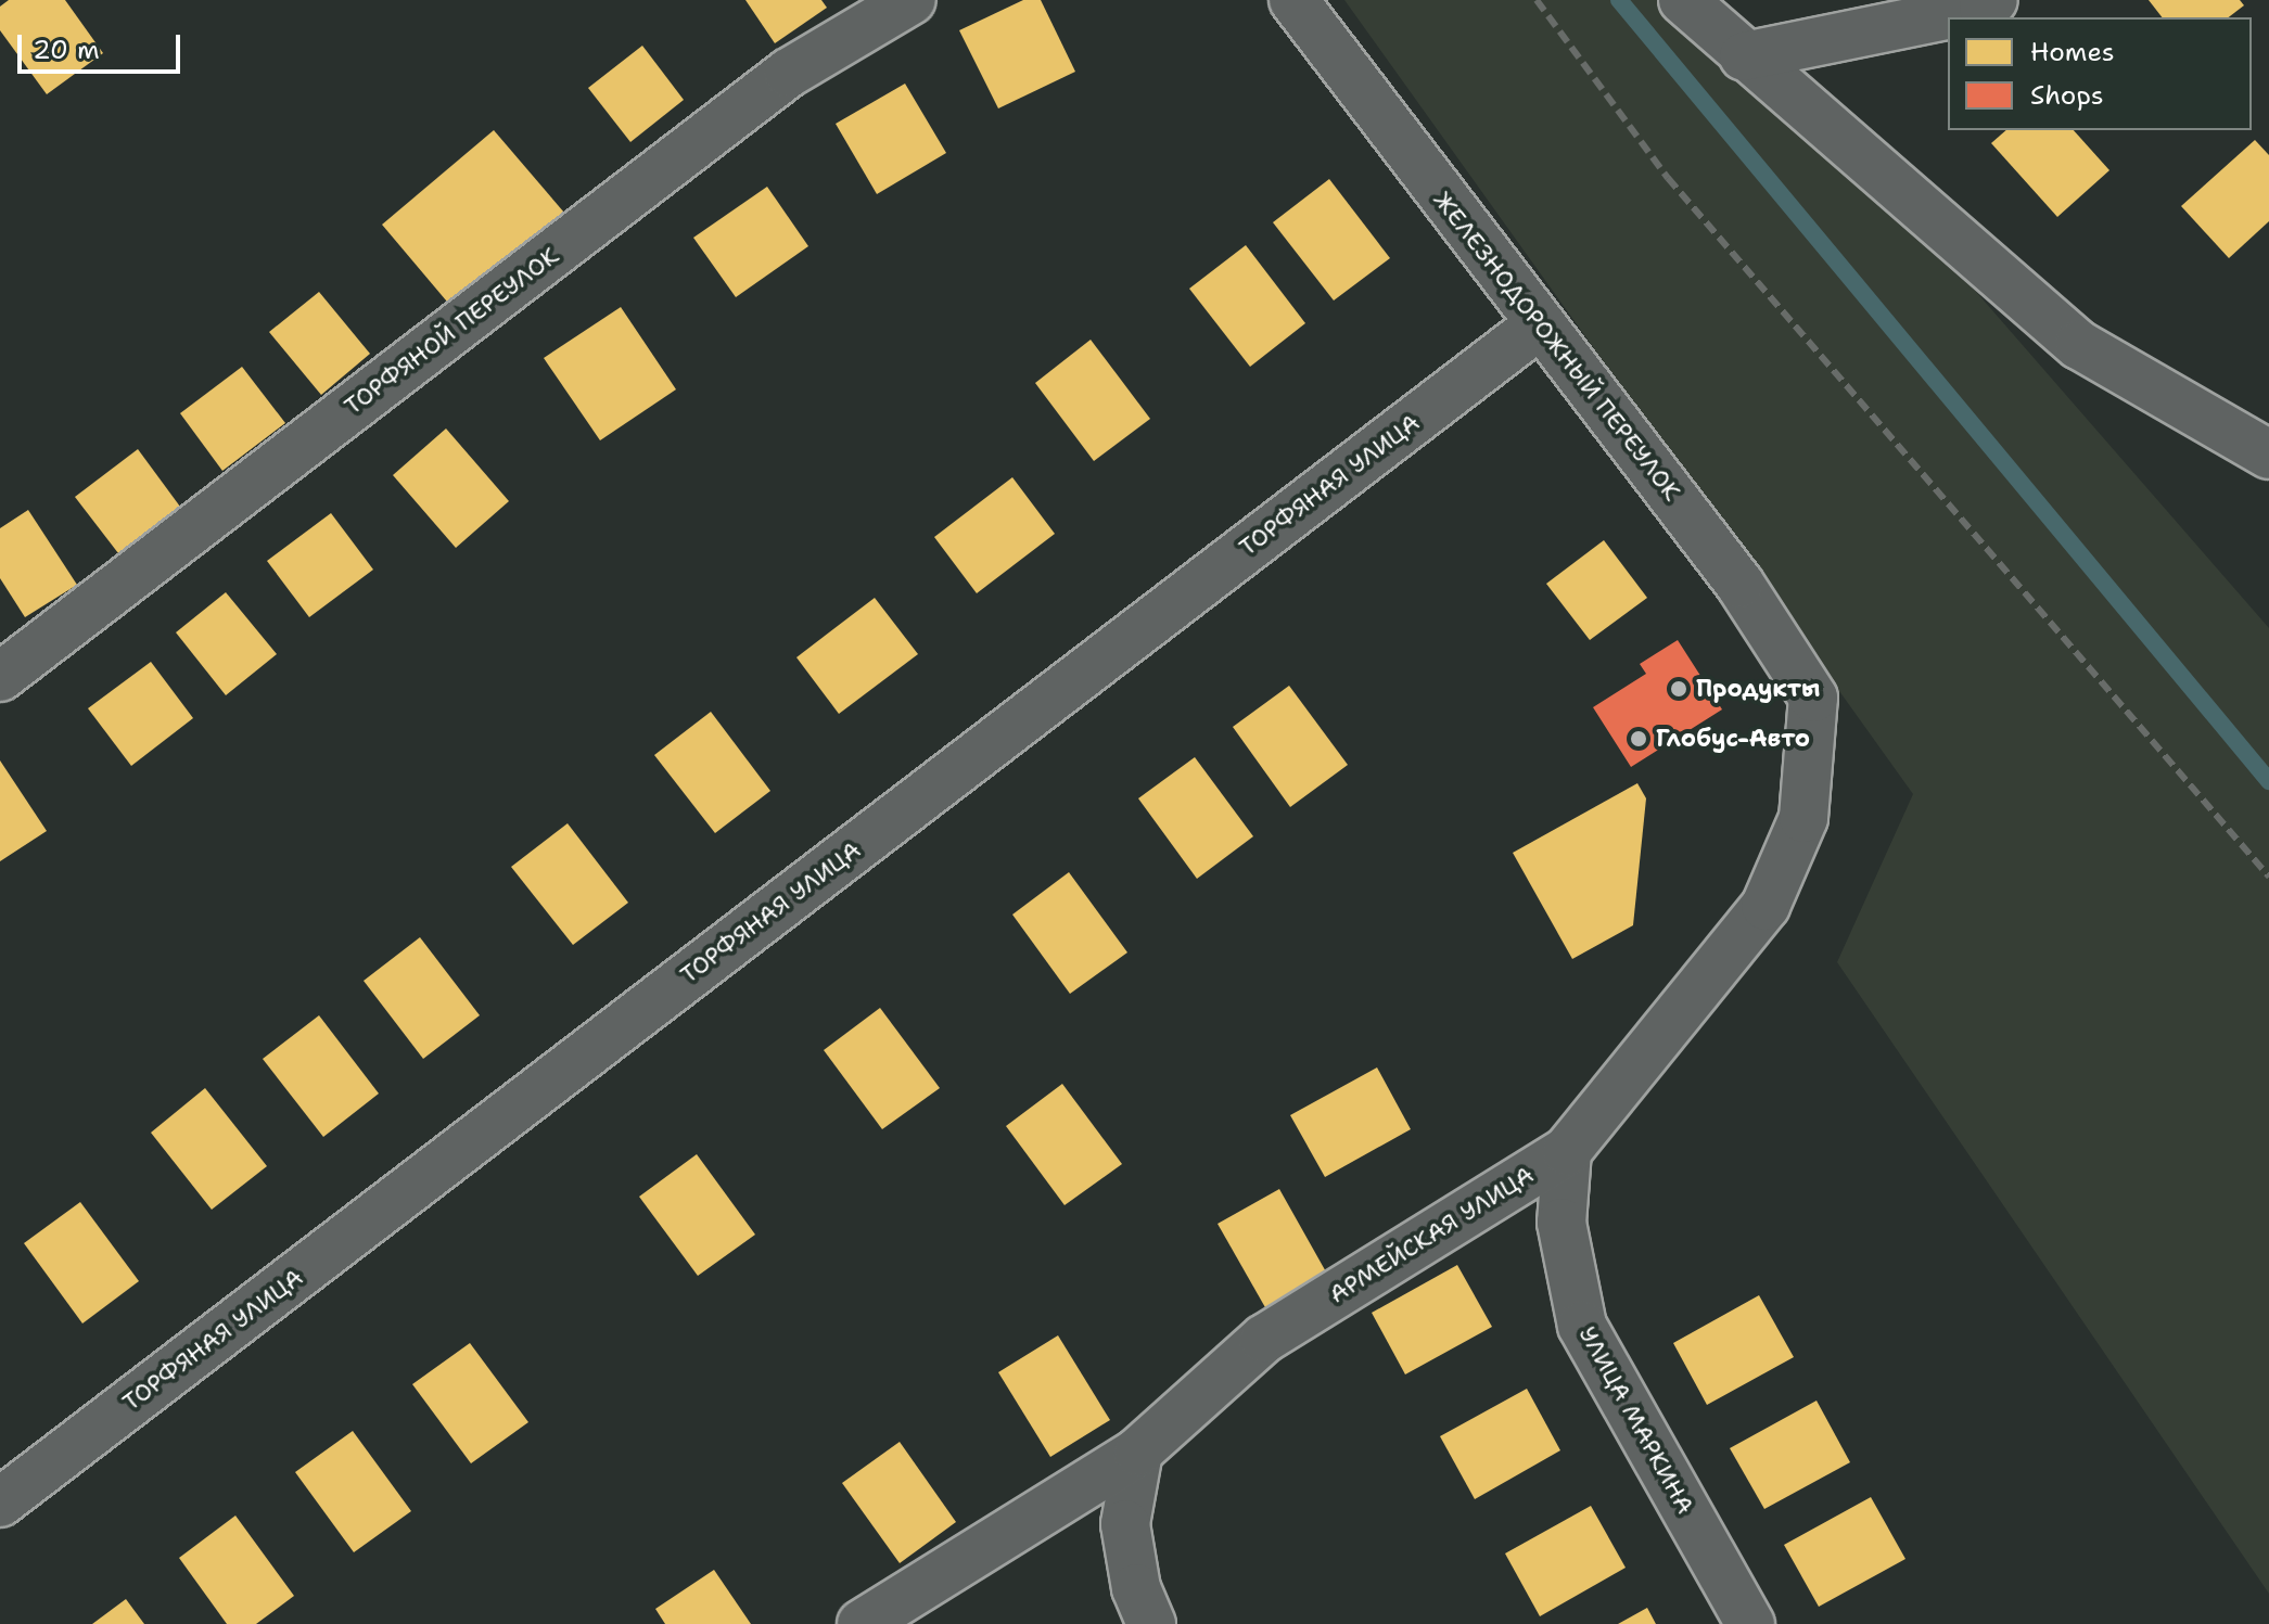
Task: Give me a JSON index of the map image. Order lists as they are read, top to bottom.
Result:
{
  "streets": {
    "street": [
      "ТОРФЯНОЙ ПЕРЕУЛОК",
      "ЖЕЛЕЗНОДОРОЖНЫЙ ПЕРЕУЛОК",
      "ТОРФЯНАЯ УЛИЦА",
      "АРМЕЙСКАЯ УЛИЦА",
      "УЛИЦА МАРКИНА"
    ]
  },
  "crossings": [
    ["ЖЕЛЕЗНОДОРОЖНЫЙ ПЕРЕУЛОК", "ТОРФЯНАЯ УЛИЦА"],
    ["ЖЕЛЕЗНОДОРОЖНЫЙ ПЕРЕУЛОК", "АРМЕЙСКАЯ УЛИЦА"],
    ["АРМЕЙСКАЯ УЛИЦА", "УЛИЦА МАРКИНА"]
  ],
  "places": ["Продукты", "Глобус-Авто"],
  "legend": ["Homes", "Shops"],
  "scale_bar": "20 m"
}
